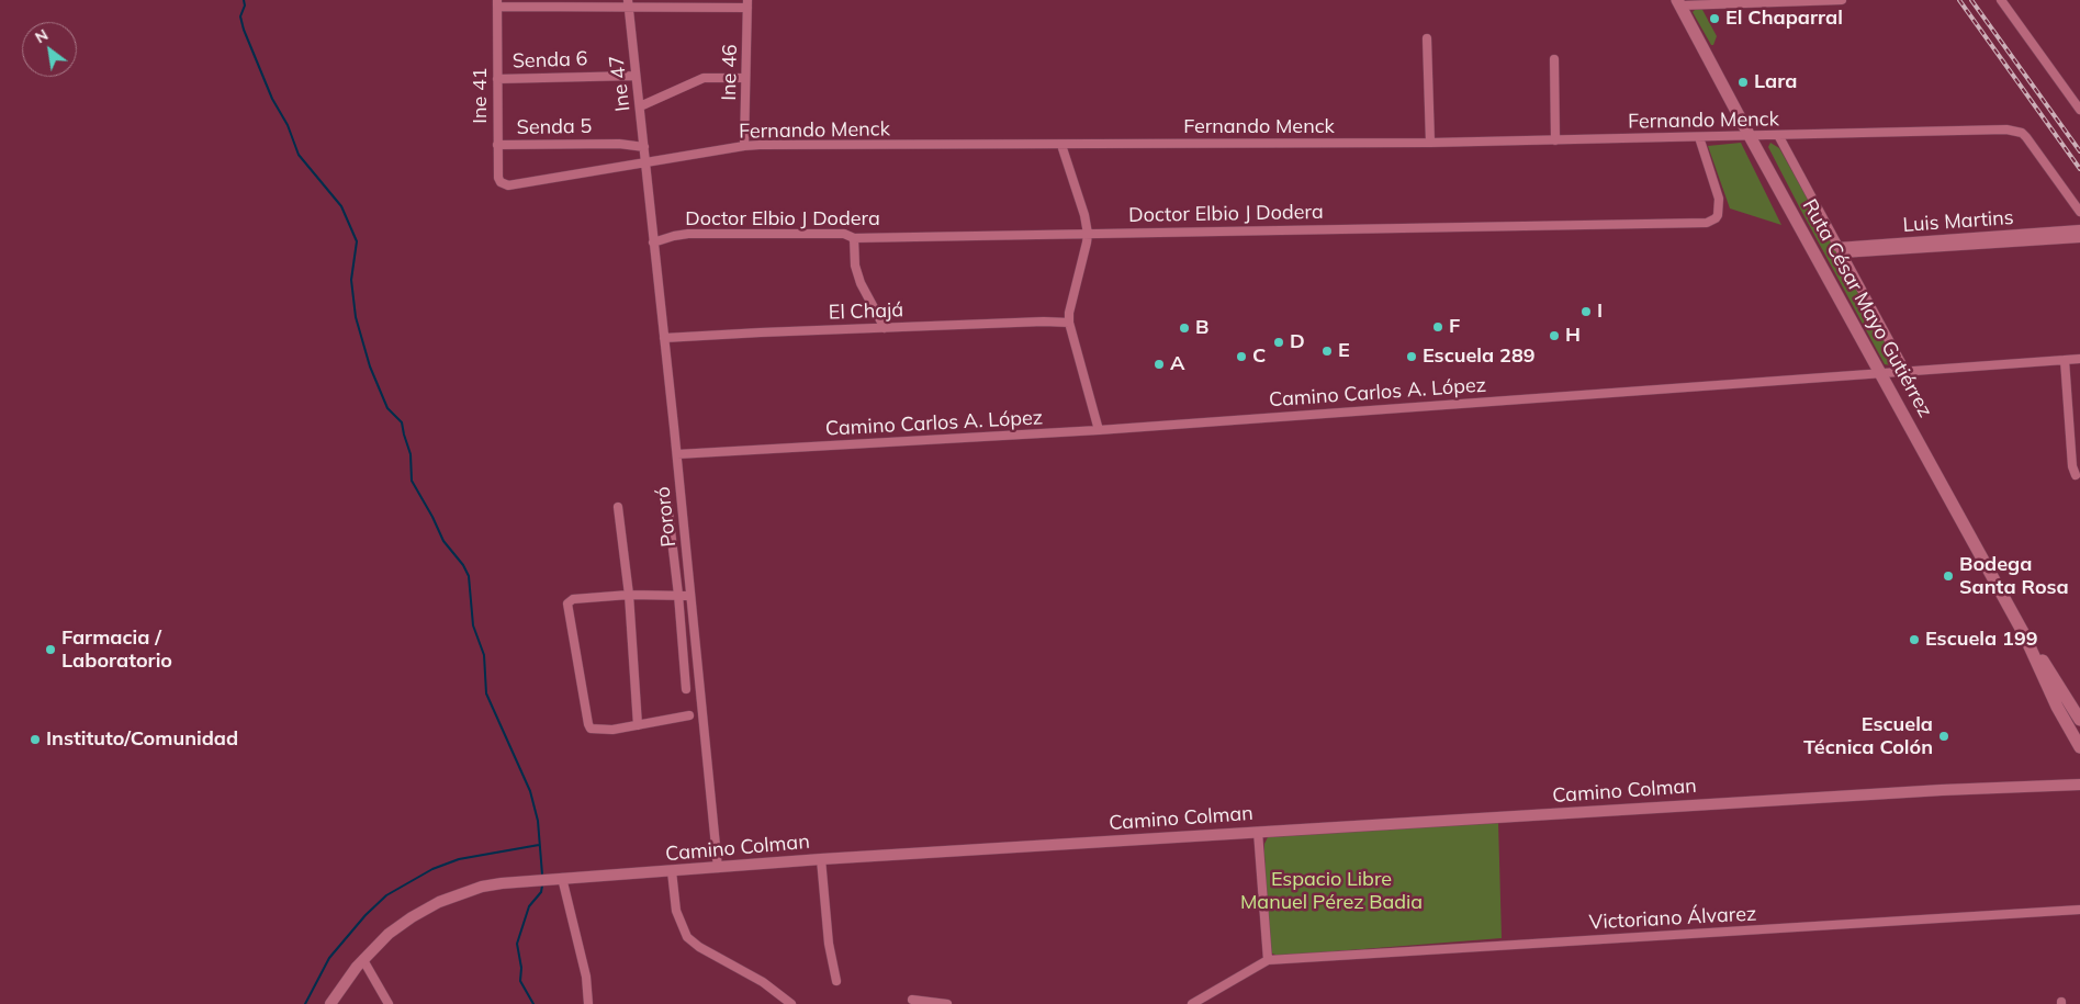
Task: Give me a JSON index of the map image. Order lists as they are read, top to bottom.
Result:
{
  "streets": {
    "main road": ["Ruta César Mayo Gutiérrez"],
    "street": [
      "Senda 6",
      "Ine 46",
      "Ine 47",
      "Ine 41",
      "Fernando Menck",
      "Senda 5",
      "Doctor Elbio J Dodera",
      "Luis Martins",
      "El Chajá",
      "Camino Carlos A. López",
      "Pororó",
      "Camino Colman",
      "Victoriano Álvarez"
    ]
  },
  "crossings": [
    ["Senda 6", "Ine 47"],
    ["Senda 6", "Ine 41"],
    ["Ine 46", "Fernando Menck"],
    ["Ine 47", "Fernando Menck"],
    ["Ine 47", "Senda 5"],
    ["Ine 47", "Pororó"],
    ["Ine 41", "Fernando Menck"],
    ["Ine 41", "Senda 5"],
    ["Fernando Menck", "Doctor Elbio J Dodera"],
    ["Fernando Menck", "Ruta César Mayo Gutiérrez"],
    ["Fernando Menck", "Pororó"],
    ["Doctor Elbio J Dodera", "Pororó"],
    ["Luis Martins", "Ruta César Mayo Gutiérrez"],
    ["Ruta César Mayo Gutiérrez", "Camino Carlos A. López"],
    ["El Chajá", "Pororó"],
    ["Camino Carlos A. López", "Pororó"],
    ["Pororó", "Camino Colman"]
  ],
  "parks": ["Espacio Libre Manuel Pérez Badia"],
  "places": [
    "El Chaparral",
    "Lara",
    "I",
    "F",
    "B",
    "H",
    "D",
    "E",
    "C",
    "Escuela 289",
    "A",
    "Bodega Santa Rosa",
    "Escuela 199",
    "Farmacia / Laboratorio",
    "Escuela Técnica Colón",
    "Instituto/Comunidad"
  ],
  "north": "top left"
}
